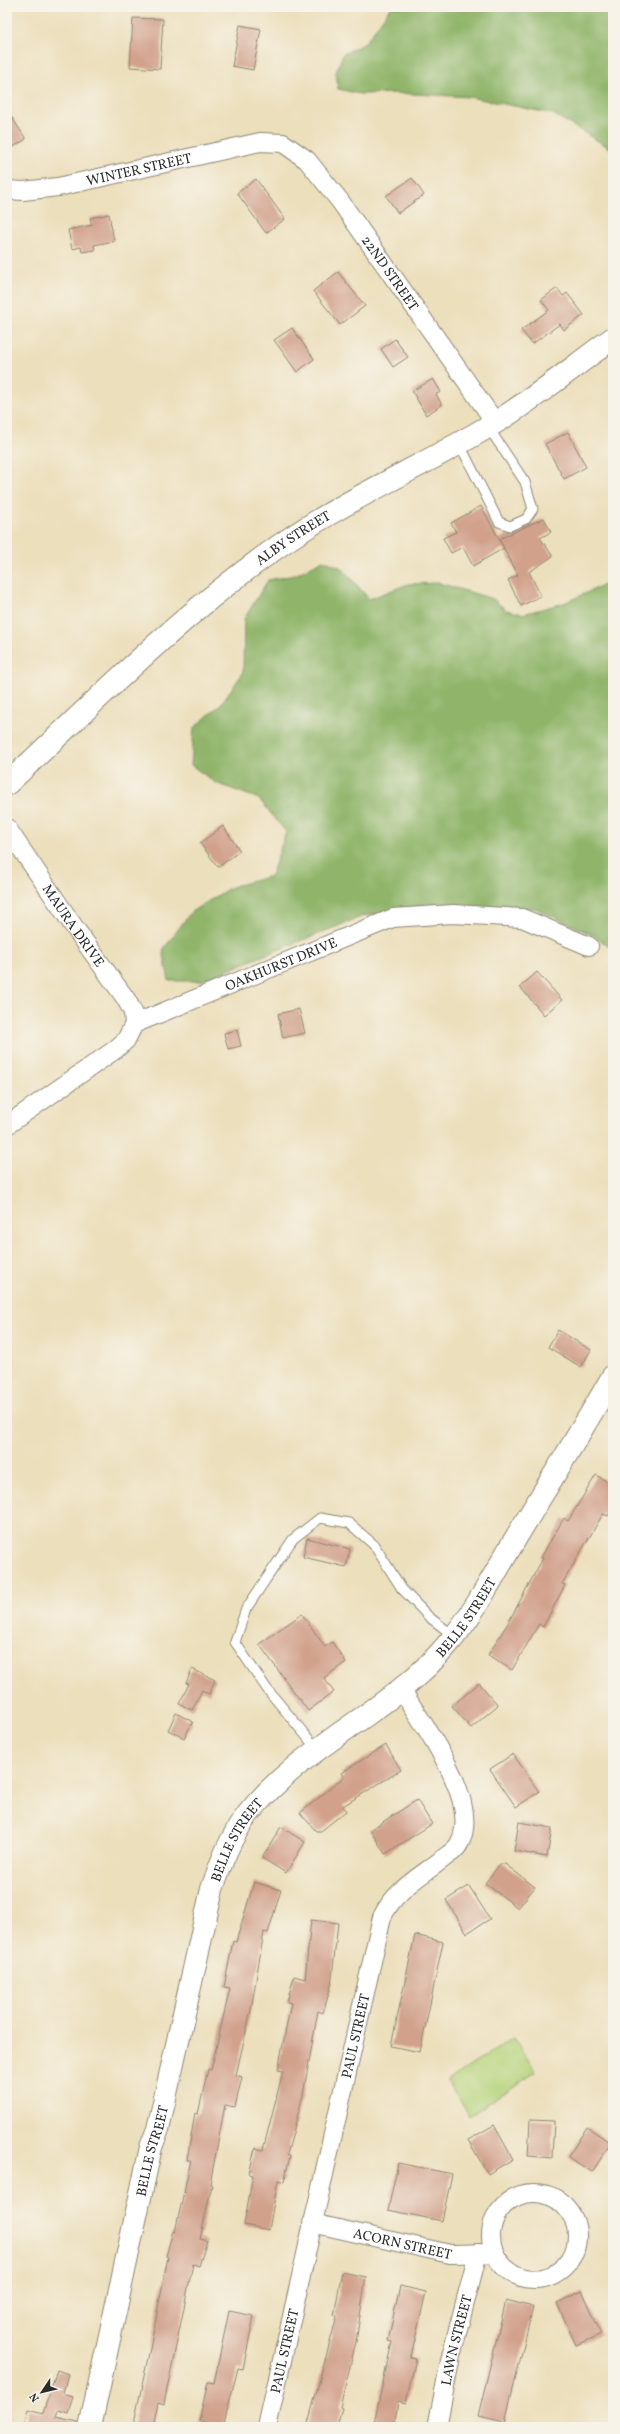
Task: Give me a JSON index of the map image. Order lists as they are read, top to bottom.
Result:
{
  "streets": {
    "street": [
      "WINTER STREET",
      "22ND STREET",
      "ALBY STREET",
      "MAURA DRIVE",
      "OAKHURST DRIVE",
      "BELLE STREET",
      "PAUL STREET",
      "ACORN STREET",
      "LAWN STREET"
    ]
  },
  "crossings": [
    ["WINTER STREET", "22ND STREET"],
    ["22ND STREET", "ALBY STREET"],
    ["MAURA DRIVE", "OAKHURST DRIVE"],
    ["BELLE STREET", "PAUL STREET"],
    ["PAUL STREET", "ACORN STREET"],
    ["ACORN STREET", "LAWN STREET"]
  ],
  "north": "bottom left"
}
